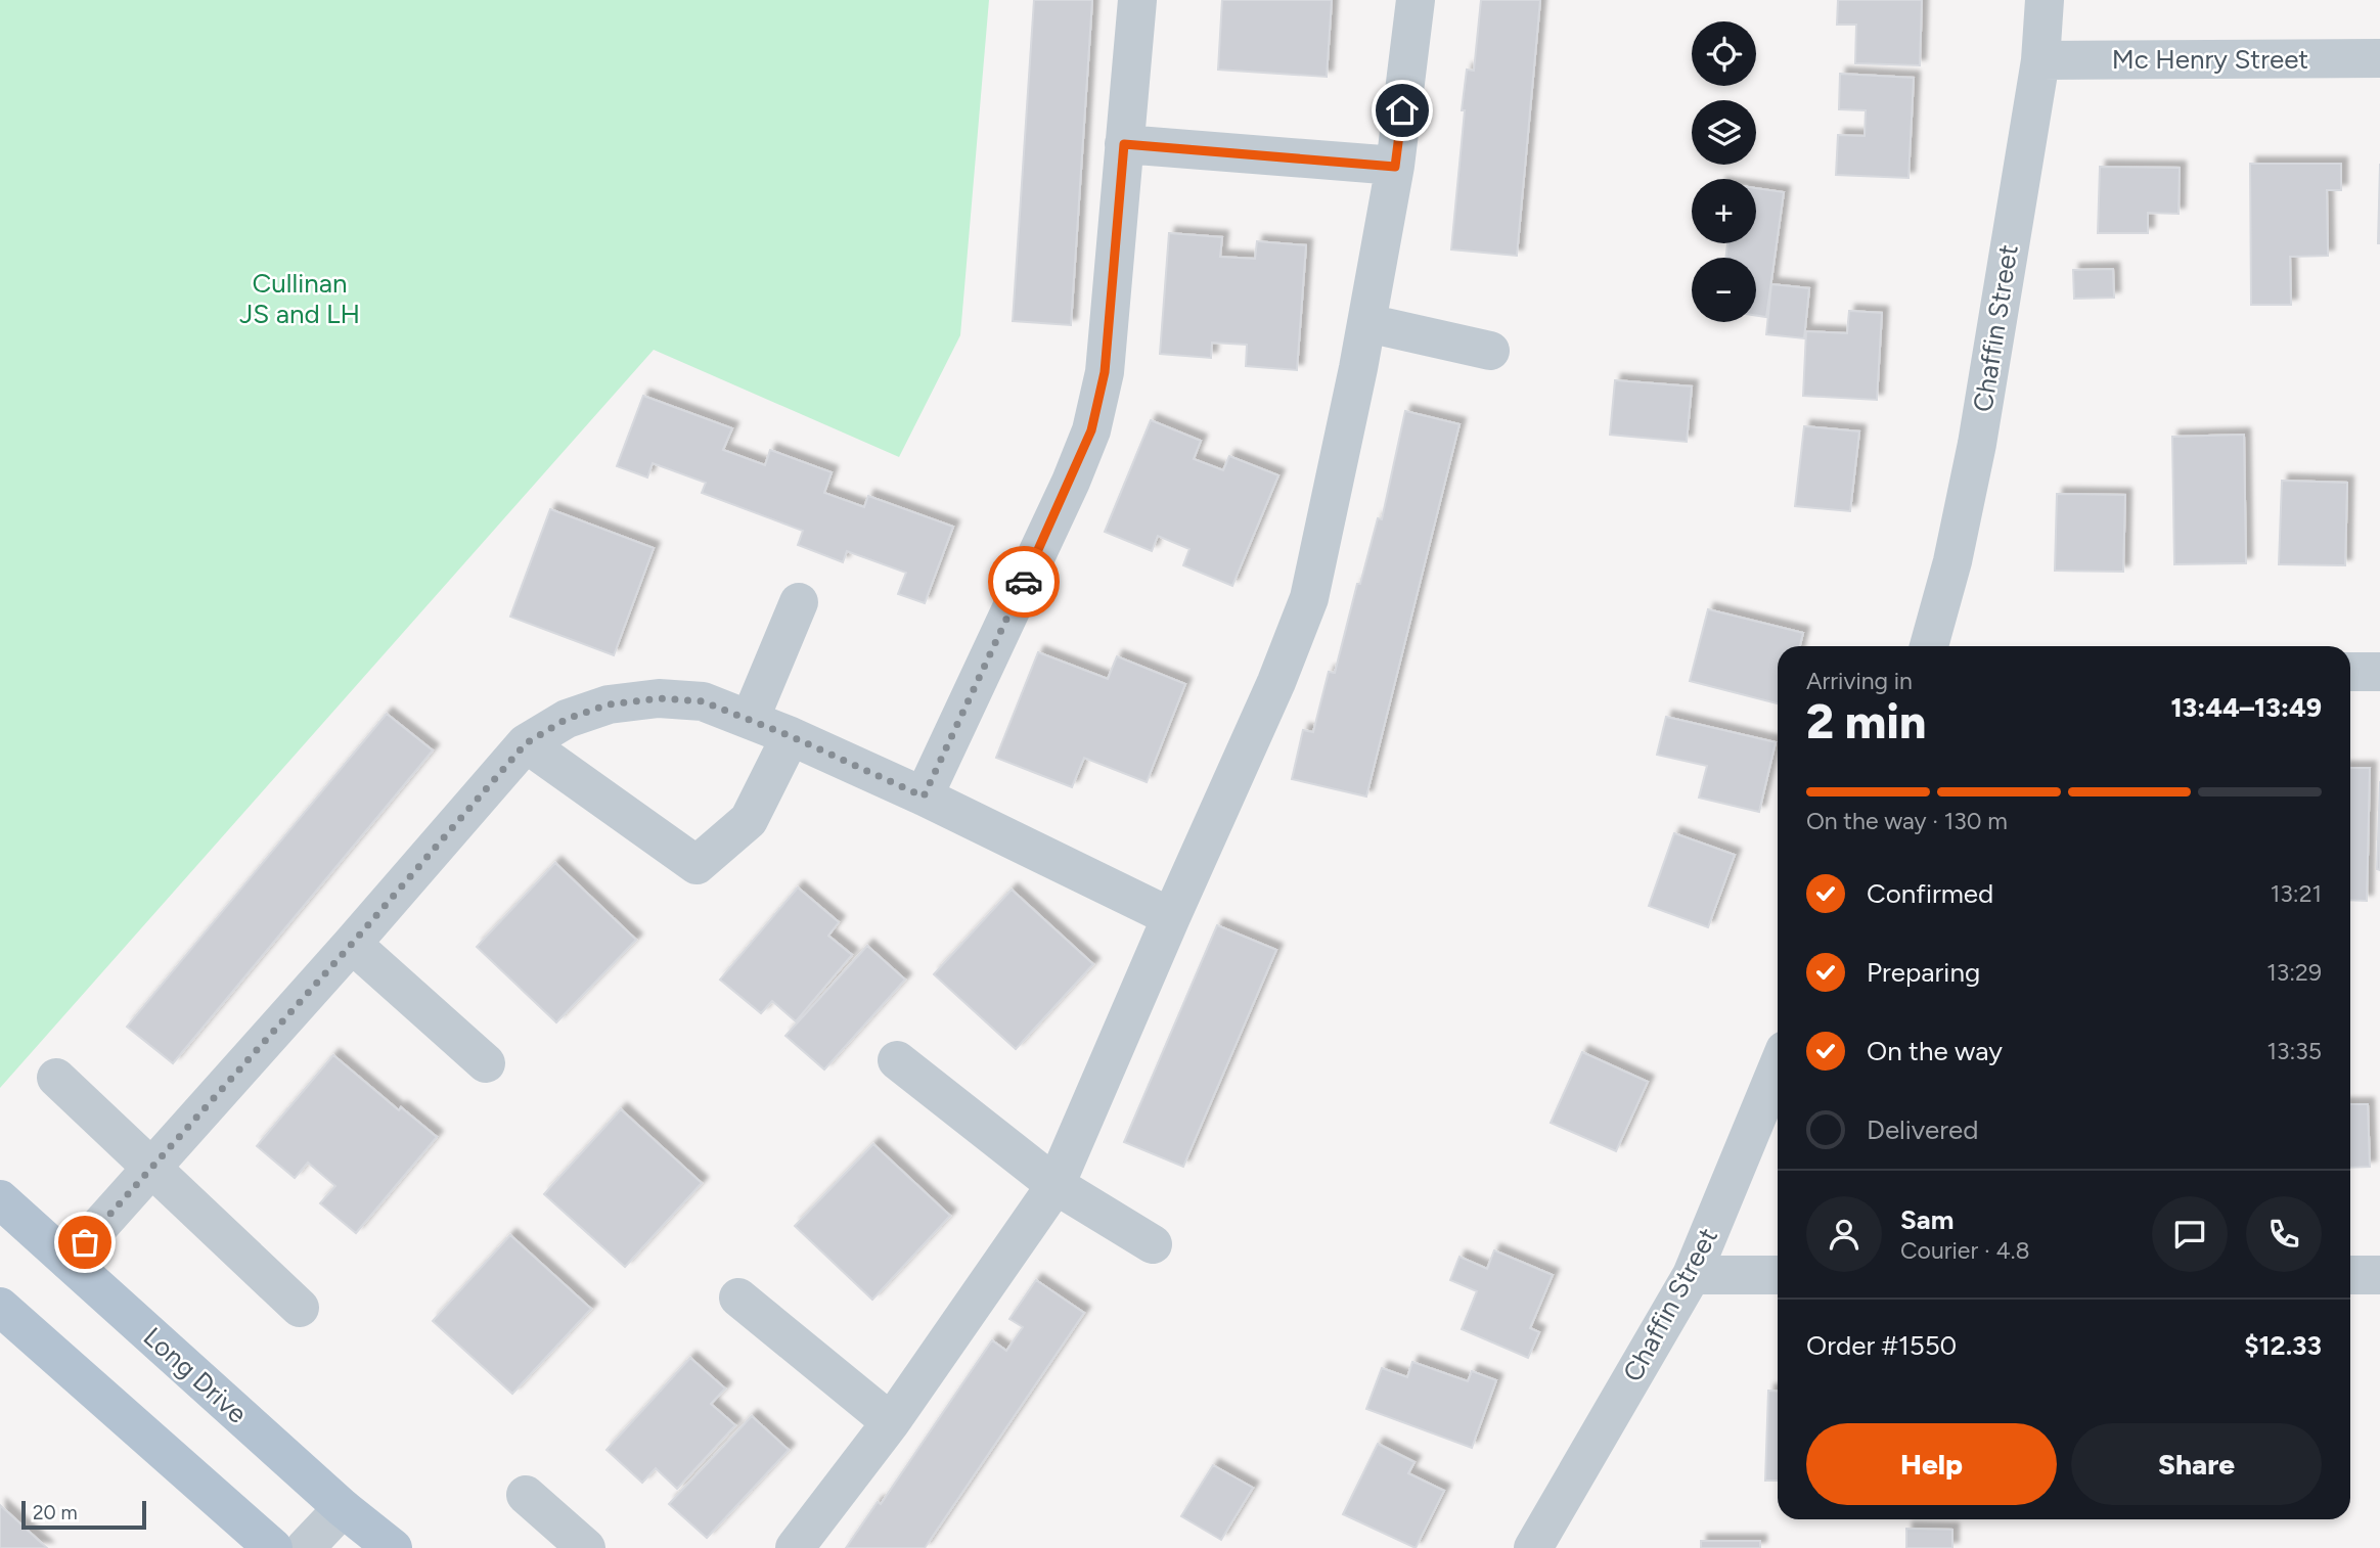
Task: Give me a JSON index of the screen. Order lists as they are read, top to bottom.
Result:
{
  "streets": {
    "main road": ["Long Drive"],
    "street": ["Mc Henry Street", "Chaffin Street"]
  },
  "crossings": [
    ["Mc Henry Street", "Chaffin Street"]
  ],
  "parks": ["Cullinan JS and LH"],
  "scale_bar": "20 m",
  "page": {
    "map_buttons": ["+", "−"],
    "heading": ["2 min", "Arriving in", "13:44–13:49"],
    "panel": [
      "Sam",
      "Courier · 4.8",
      "Order #1550",
      "$12.33"
    ],
    "bar": "On the way · 130 m",
    "list": [
      ["Confirmed", "13:21"],
      ["Preparing", "13:29"],
      ["On the way", "13:35"],
      "Delivered"
    ],
    "buttons": ["Help", "Share"],
    "scale": "20 m"
  }
}
